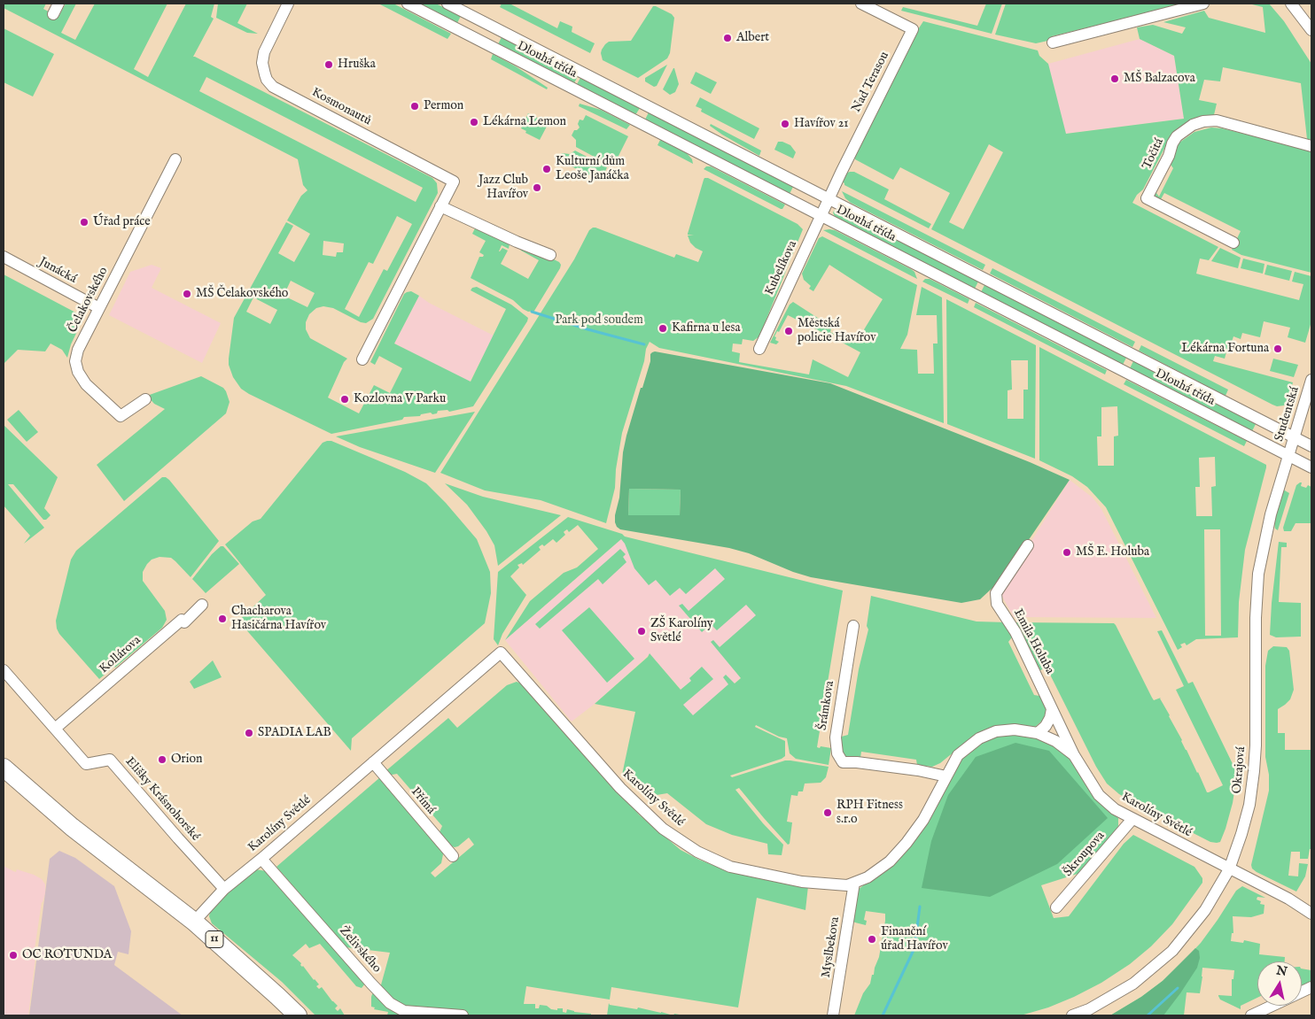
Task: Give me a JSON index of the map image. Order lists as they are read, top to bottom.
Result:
{
  "streets": {
    "main road": ["11"],
    "street": [
      "Dlouhá třída",
      "Nad Terasou",
      "Kosmonautů",
      "Točitá",
      "Kubelíkova",
      "Junácká",
      "Čelakovského",
      "Studentská",
      "Emila Holuba",
      "Kollárova",
      "Šrámkova",
      "Okrajová",
      "Karolíny Světlé",
      "Elišky Krásnohorské",
      "Přímá",
      "Škroupova",
      "Myslbekova",
      "Želivského"
    ]
  },
  "crossings": [
    ["Dlouhá třída", "Nad Terasou"],
    ["Dlouhá třída", "Kubelíkova"],
    ["Dlouhá třída", "Studentská"],
    ["Dlouhá třída", "Okrajová"],
    ["Nad Terasou", "Kubelíkova"],
    ["Junácká", "Čelakovského"],
    ["Studentská", "Okrajová"],
    ["Emila Holuba", "Karolíny Světlé"],
    ["Kollárova", "Elišky Krásnohorské"],
    ["Šrámkova", "Karolíny Světlé"],
    ["Okrajová", "Karolíny Světlé"],
    ["Karolíny Světlé", "Elišky Krásnohorské"],
    ["Karolíny Světlé", "Přímá"],
    ["Karolíny Světlé", "Škroupova"],
    ["Karolíny Světlé", "11"],
    ["Karolíny Světlé", "Myslbekova"],
    ["Karolíny Světlé", "Želivského"]
  ],
  "parks": ["Park pod soudem"],
  "places": [
    "Albert",
    "Hruška",
    "MŠ Balzacova",
    "Permon",
    "Lékárna Lemon",
    "Havířov 21",
    "Kulturní dům Leoše Janáčka",
    "Jazz Club Havířov",
    "Úřad práce",
    "MŠ Čelakovského",
    "Kafirna u lesa",
    "Městská policie Havířov",
    "Lékárna Fortuna",
    "Kozlovna V Parku",
    "MŠ E. Holuba",
    "Chacharova Hasičárna Havířov",
    "ZŠ Karolíny Světlé",
    "SPADIA LAB",
    "Orion",
    "RPH Fitness s.r.o",
    "Finanční úřad Havířov",
    "OC ROTUNDA"
  ],
  "north": "top"
}
